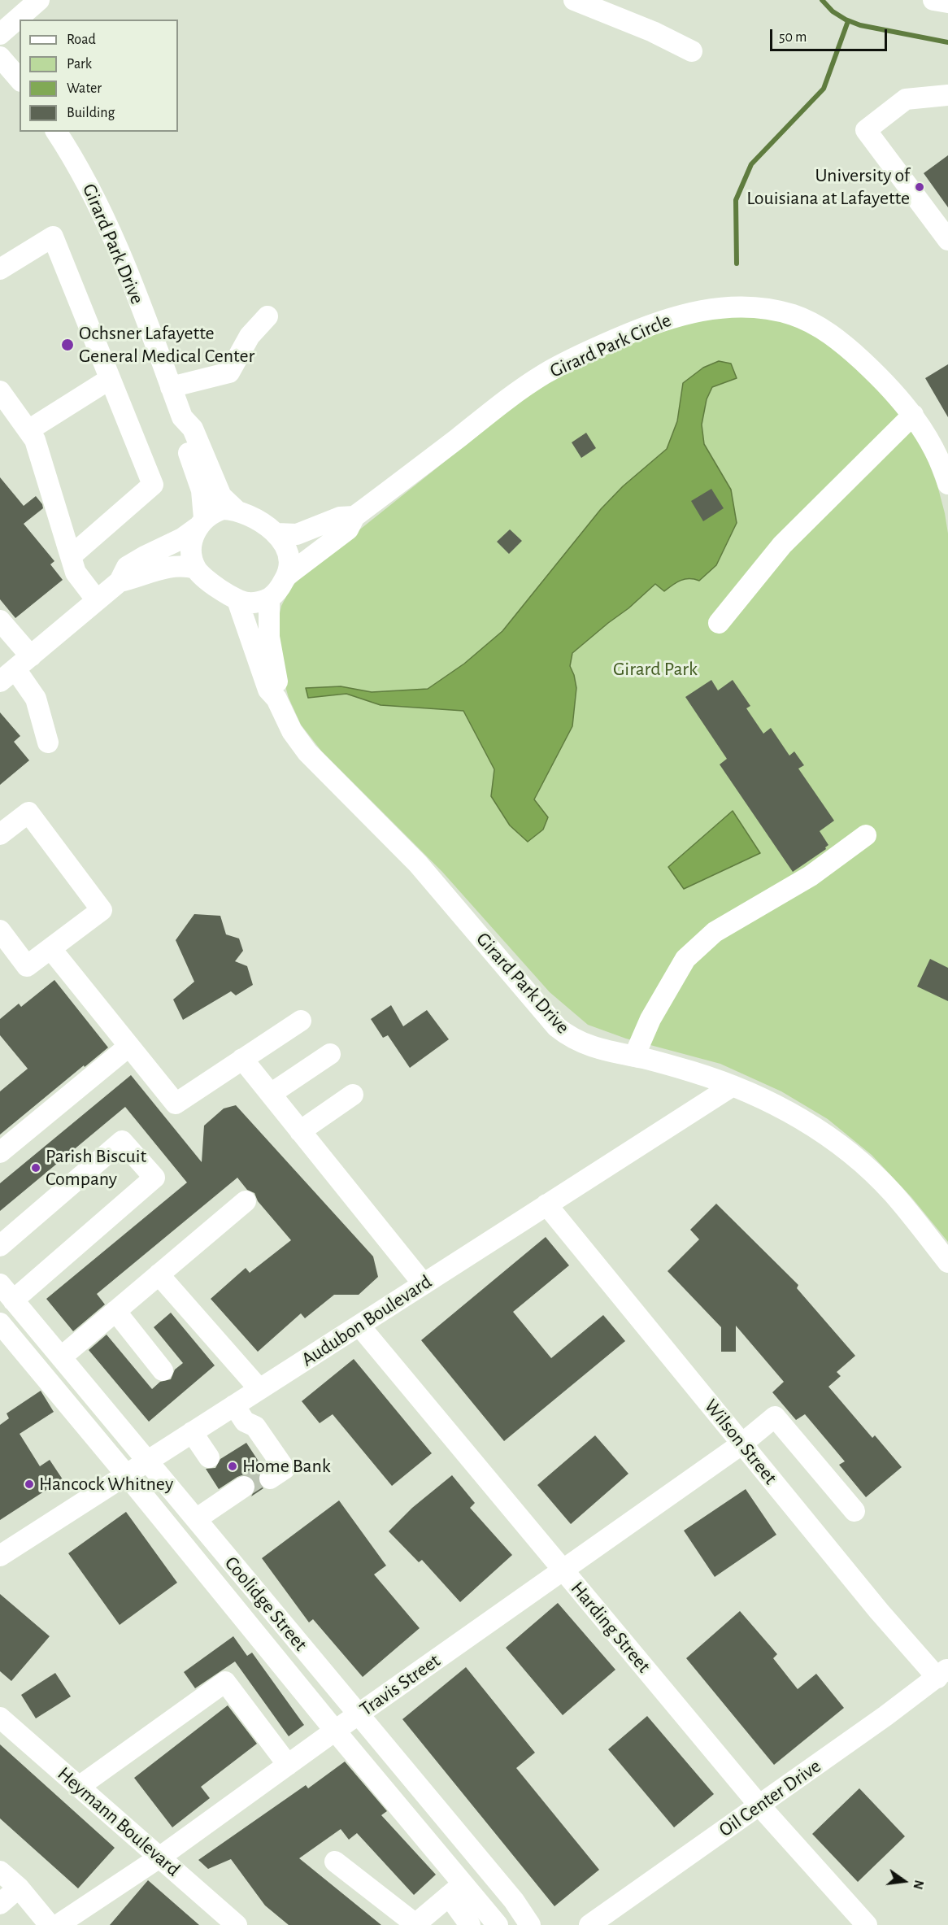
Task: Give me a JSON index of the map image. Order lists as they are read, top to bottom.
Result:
{
  "streets": {
    "street": [
      "Girard Park Drive",
      "Girard Park Circle",
      "Audubon Boulevard",
      "Wilson Street",
      "Coolidge Street",
      "Harding Street",
      "Travis Street",
      "Oil Center Drive",
      "Heymann Boulevard"
    ]
  },
  "crossings": [
    ["Girard Park Drive", "Girard Park Circle"],
    ["Girard Park Drive", "Audubon Boulevard"],
    ["Audubon Boulevard", "Wilson Street"],
    ["Audubon Boulevard", "Coolidge Street"],
    ["Audubon Boulevard", "Harding Street"],
    ["Wilson Street", "Travis Street"],
    ["Wilson Street", "Oil Center Drive"],
    ["Coolidge Street", "Travis Street"],
    ["Harding Street", "Travis Street"],
    ["Harding Street", "Oil Center Drive"],
    ["Travis Street", "Heymann Boulevard"]
  ],
  "parks": ["Girard Park"],
  "places": [
    "University of Louisiana at Lafayette",
    "Ochsner Lafayette General Medical Center",
    "Parish Biscuit Company",
    "Home Bank",
    "Hancock Whitney"
  ],
  "legend": [
    "Road",
    "Park",
    "Water",
    "Building"
  ],
  "scale_bar": "50 m",
  "north": "right"
}
